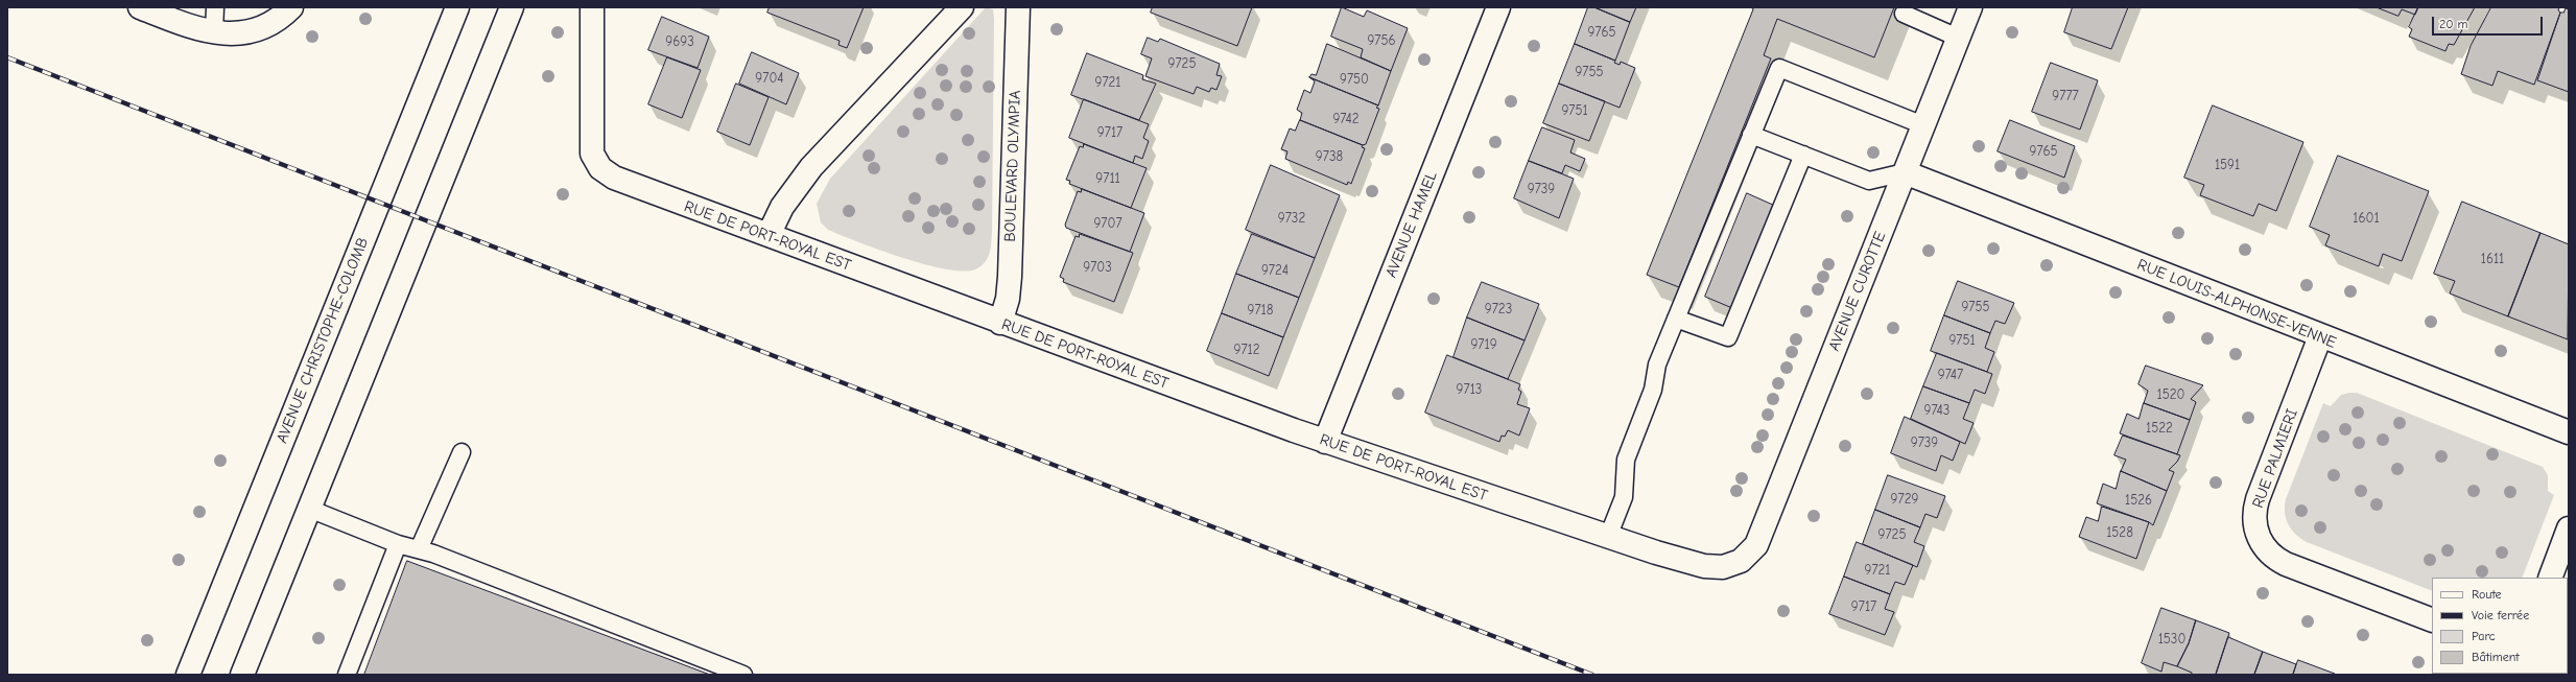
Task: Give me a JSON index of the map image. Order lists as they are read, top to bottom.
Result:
{
  "streets": {
    "street": [
      "BOULEVARD OLYMPIA",
      "AVENUE HAMEL",
      "RUE DE PORT-ROYAL EST",
      "AVENUE CUROTTE",
      "RUE LOUIS-ALPHONSE-VENNE",
      "AVENUE CHRISTOPHE-COLOMB",
      "RUE PALMIERI"
    ]
  },
  "crossings": [
    ["BOULEVARD OLYMPIA", "RUE DE PORT-ROYAL EST"],
    ["AVENUE HAMEL", "RUE DE PORT-ROYAL EST"],
    ["RUE DE PORT-ROYAL EST", "AVENUE CUROTTE"],
    ["AVENUE CUROTTE", "RUE LOUIS-ALPHONSE-VENNE"],
    ["RUE LOUIS-ALPHONSE-VENNE", "RUE PALMIERI"]
  ],
  "house_numbers": [
    "9765",
    "9756",
    "9693",
    "9725",
    "9755",
    "9704",
    "9750",
    "9721",
    "9777",
    "9751",
    "9742",
    "9717",
    "9765",
    "9738",
    "1591",
    "9711",
    "9739",
    "9732",
    "1601",
    "9707",
    "1611",
    "9703",
    "9724",
    "9755",
    "9723",
    "9718",
    "9751",
    "9719",
    "9712",
    "9747",
    "9713",
    "1520",
    "9743",
    "1522",
    "9739",
    "9729",
    "1526",
    "1528",
    "9725",
    "9721",
    "9717",
    "1530"
  ],
  "legend": [
    "Route",
    "Voie ferrée",
    "Parc",
    "Bâtiment"
  ],
  "scale_bar": "20 m"
}
